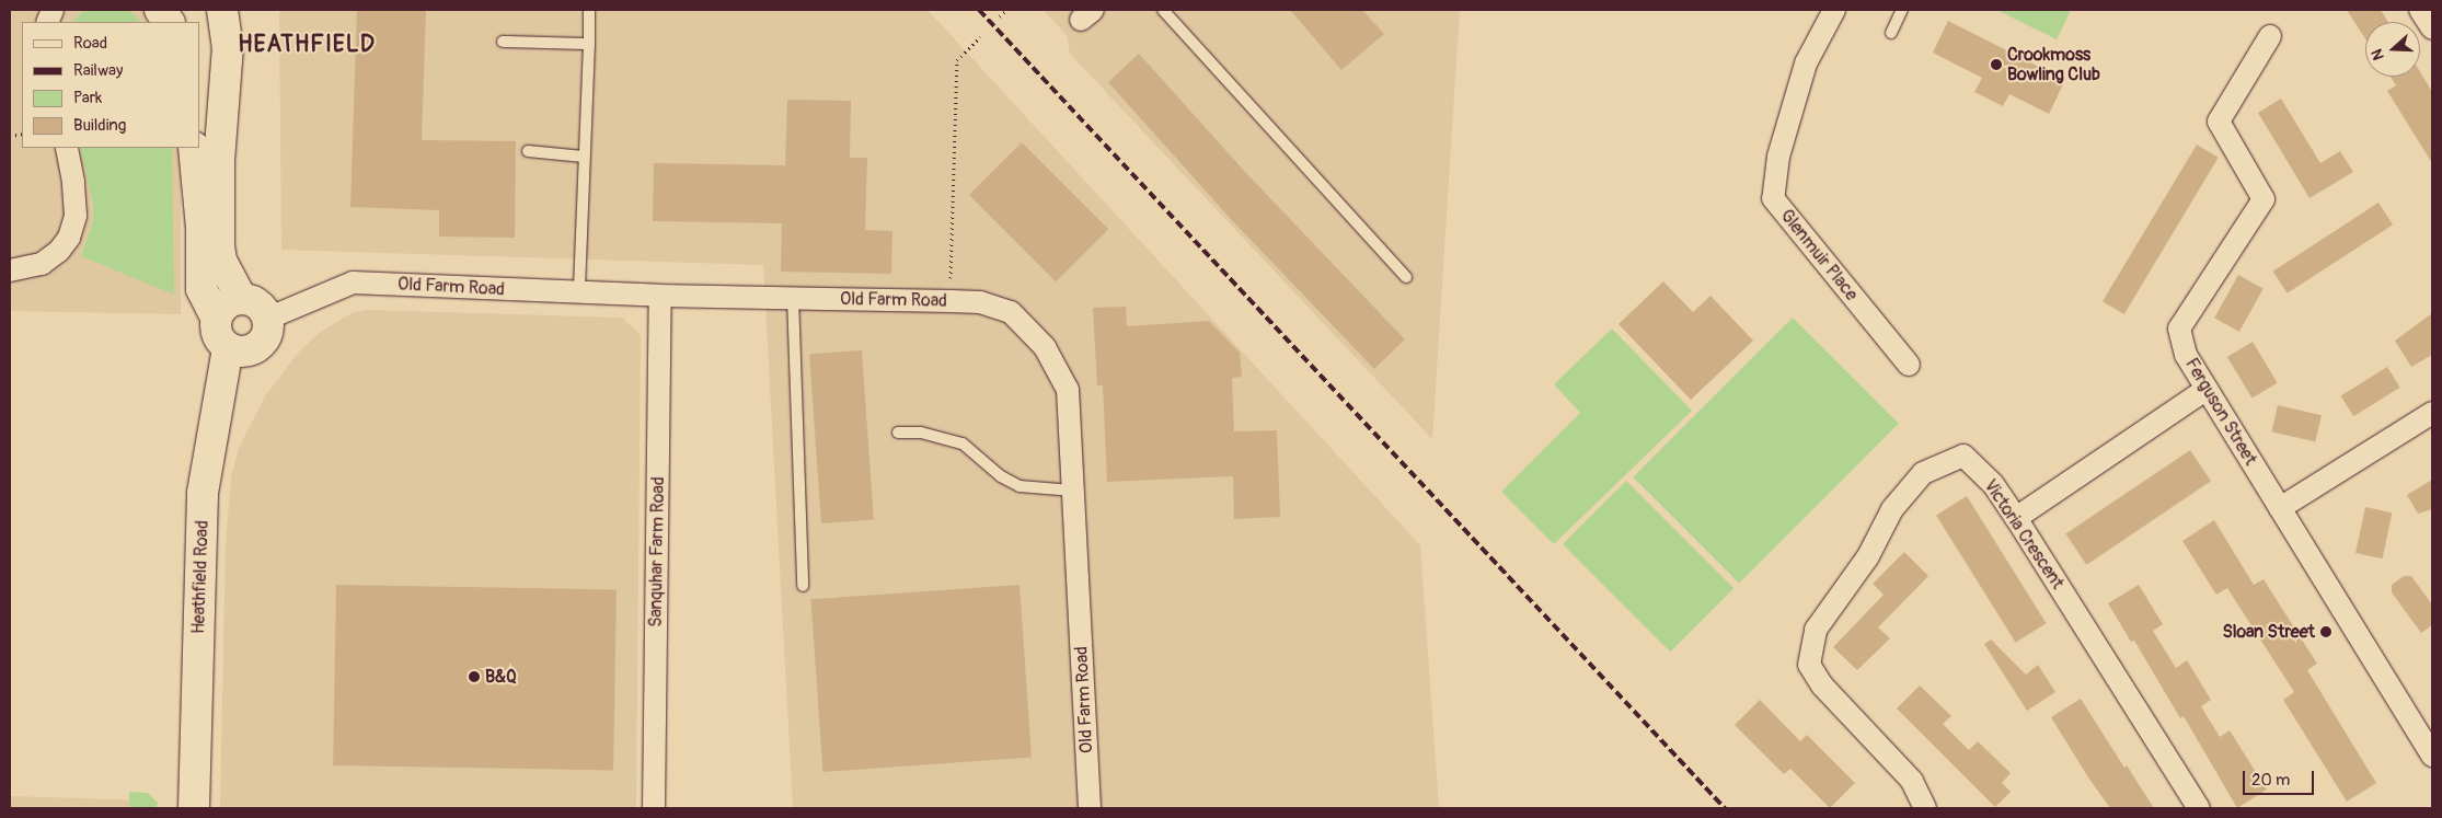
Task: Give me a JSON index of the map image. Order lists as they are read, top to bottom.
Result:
{
  "streets": {
    "main road": ["Heathfield Road"],
    "street": [
      "Glenmuir Place",
      "Old Farm Road",
      "Ferguson Street",
      "Victoria Crescent",
      "Sanquhar Farm Road"
    ]
  },
  "crossings": [
    ["Old Farm Road", "Sanquhar Farm Road"],
    ["Old Farm Road", "Heathfield Road"]
  ],
  "districts": ["HEATHFIELD"],
  "places": ["Crookmoss Bowling Club", "Sloan Street", "B&Q"],
  "legend": [
    "Road",
    "Railway",
    "Park",
    "Building"
  ],
  "scale_bar": "20 m",
  "north": "left"
}
